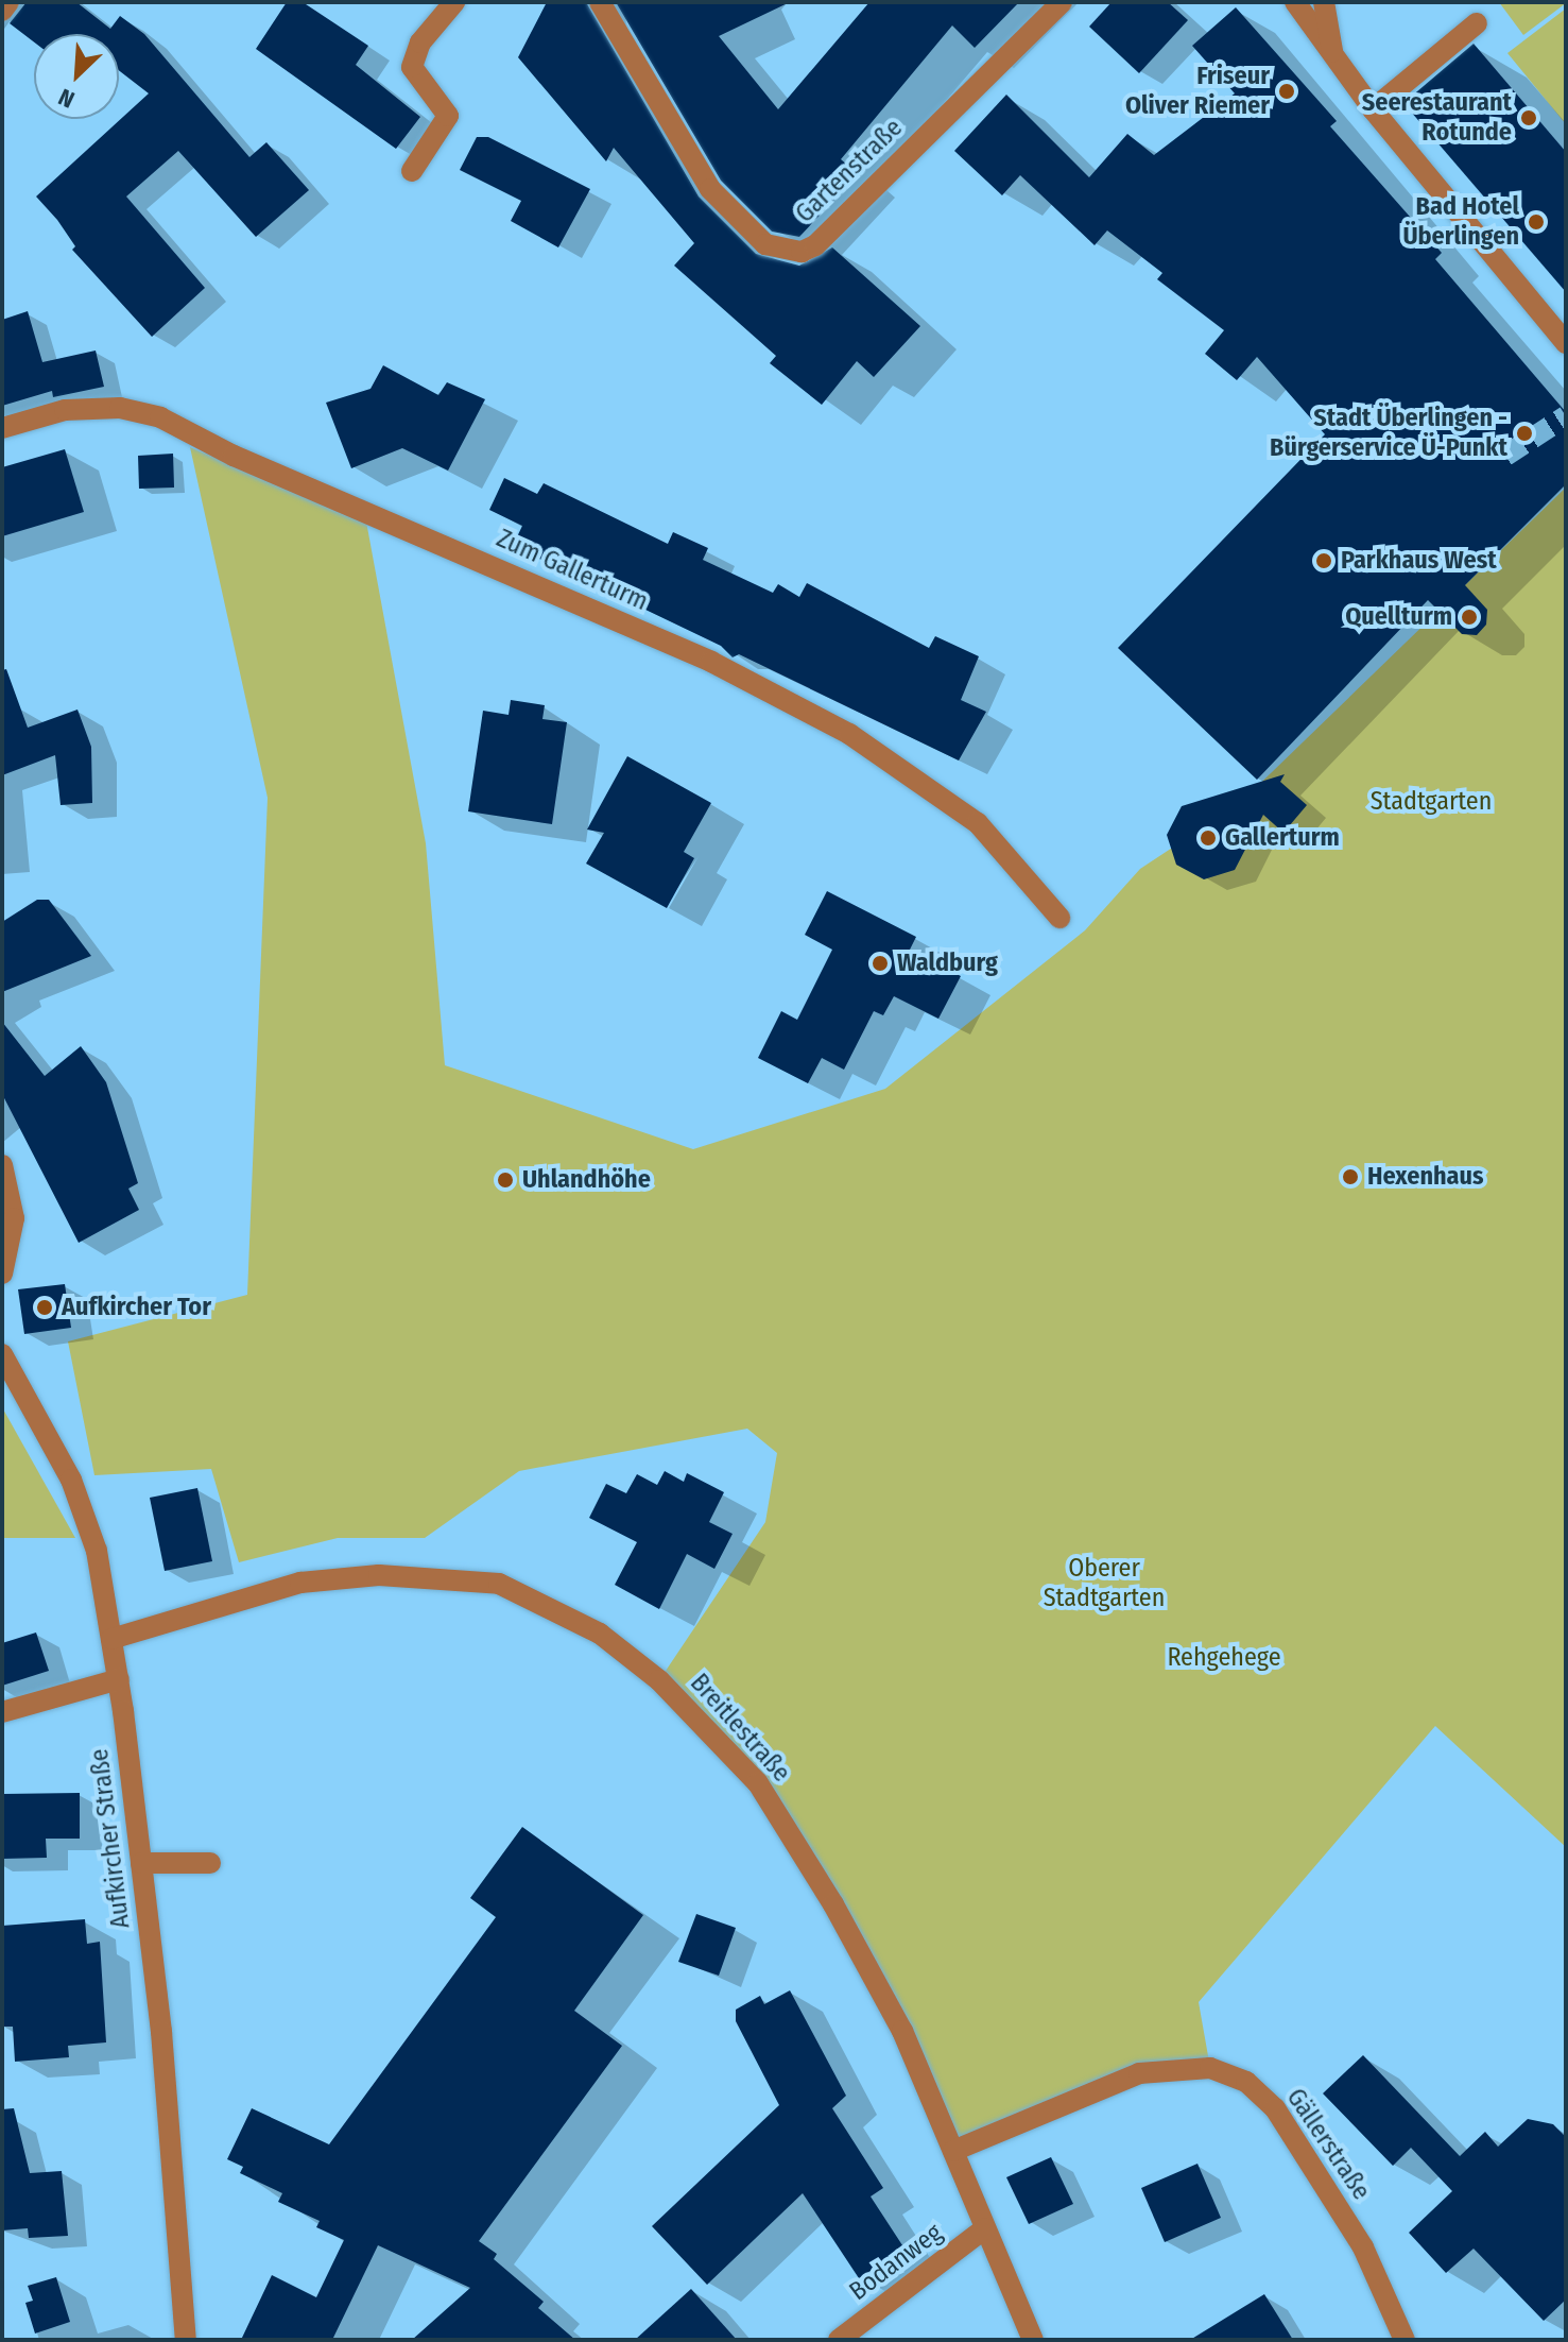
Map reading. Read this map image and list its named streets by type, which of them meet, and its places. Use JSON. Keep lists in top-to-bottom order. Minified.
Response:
{"streets":{"street":["Gartenstraße","Zum Gallerturm","Breitlestraße","Aufkircher Straße","Gällerstraße","Bodanweg"]},"crossings":[["Breitlestraße","Aufkircher Straße"],["Breitlestraße","Gällerstraße"],["Breitlestraße","Bodanweg"]],"parks":["Stadtgarten","Oberer Stadtgarten","Rehgehege"],"places":["Friseur Oliver Riemer","Seerestaurant Rotunde","Bad Hotel Überlingen","Stadt Überlingen - Bürgerservice Ü-Punkt","Parkhaus West","Quellturm","Gallerturm","Waldburg","Hexenhaus","Uhlandhöhe","Aufkircher Tor"],"north":"bottom left"}
